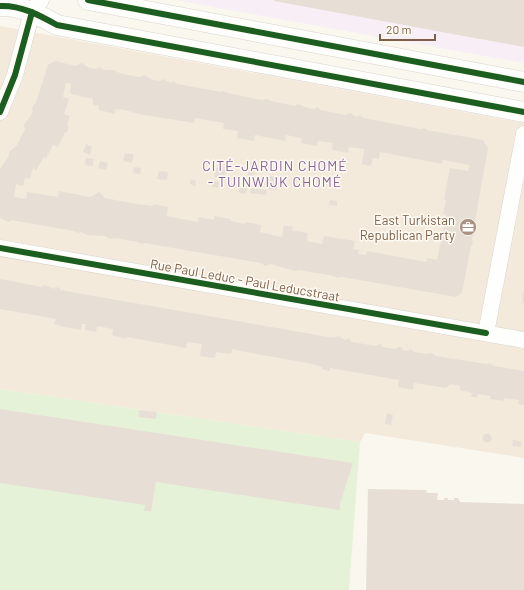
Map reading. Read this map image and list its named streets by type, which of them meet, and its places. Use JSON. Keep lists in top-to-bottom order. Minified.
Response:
{"streets":{"street":["Rue Paul Leduc - Paul Leducstraat"]},"districts":["CITÉ-JARDIN CHOMÉ - TUINWIJK CHOMÉ"],"places":{"office":["East Turkistan Republican Party"]},"scale_bar":"20 m"}
